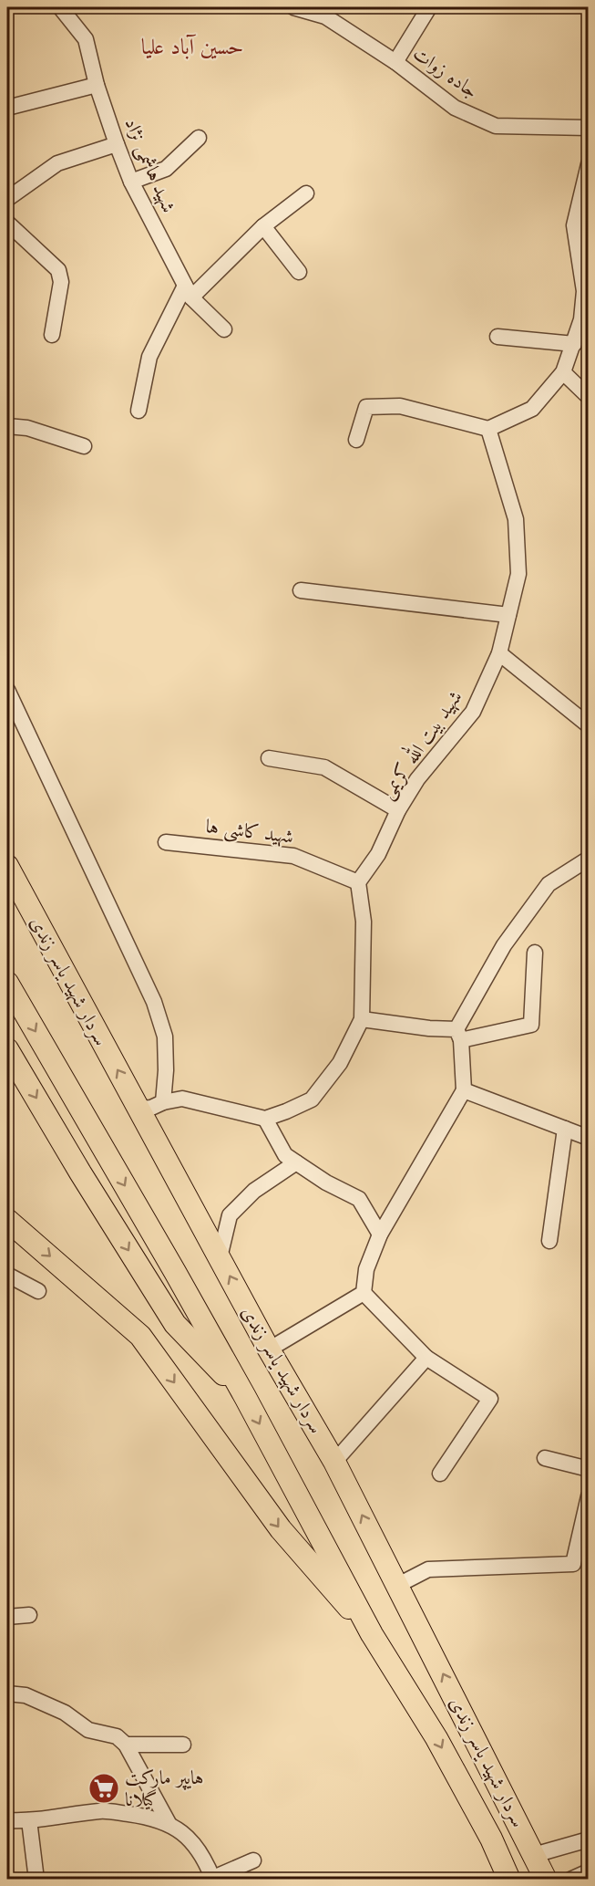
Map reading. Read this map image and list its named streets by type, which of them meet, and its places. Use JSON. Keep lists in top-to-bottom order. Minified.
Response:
{"streets":{"highway":["سردار شهید یاسر زندی"],"street":["جاده زوات","شهید هاشمی نژاد","شهید بیت الله کریمی","شهید کاشی ها"]},"crossings":[["شهید بیت الله کریمی","شهید کاشی ها"]],"districts":["حسین آباد علیا"],"places":{"supermarket":["هایپر مارکت گیلانا"]}}
